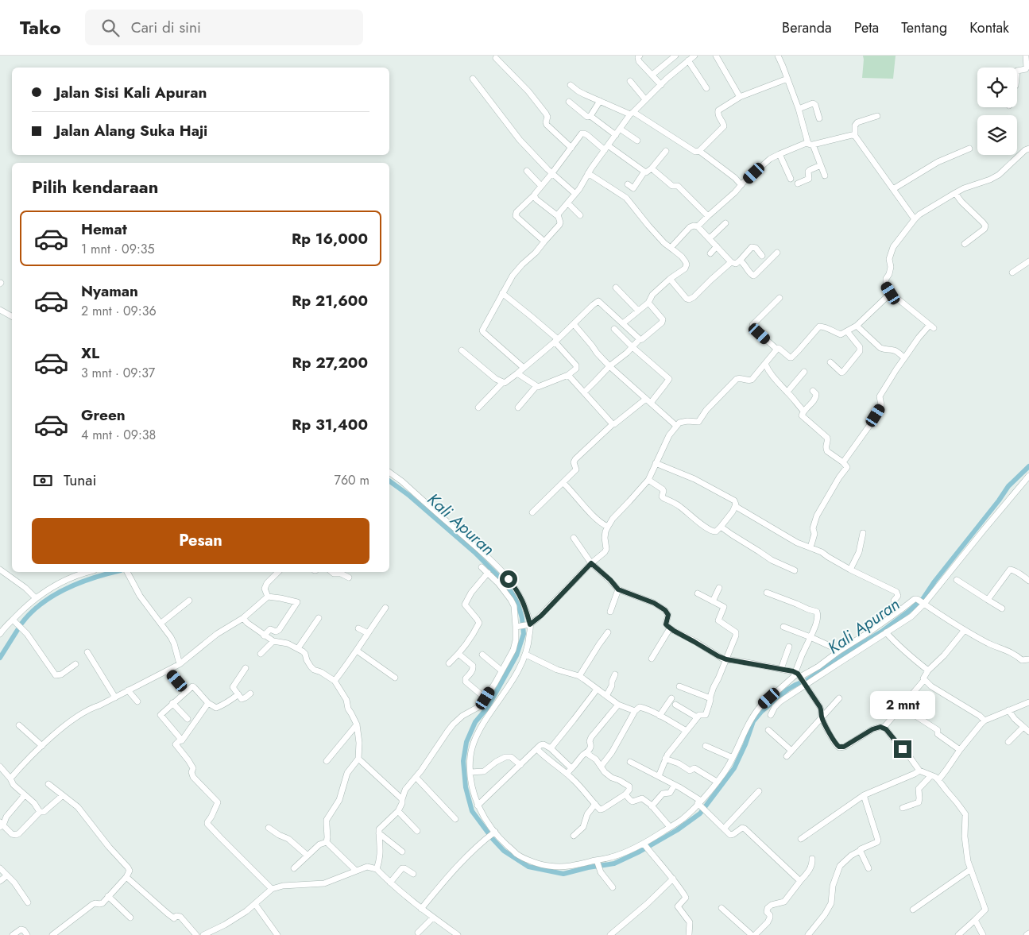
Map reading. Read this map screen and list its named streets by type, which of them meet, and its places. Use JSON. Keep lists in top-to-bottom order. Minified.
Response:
{"water":["Kali Apuran"],"page":{"header":"Tako","search":"Cari di sini","nav":["Beranda","Peta","Tentang","Kontak"],"banner":["Jalan Sisi Kali Apuran","Jalan Alang Suka Haji"],"heading":"Pilih kendaraan","list":[{"name":"Hemat","note":"1 mnt · 09:35","value":"Rp 16,000"},{"name":"Nyaman","note":"2 mnt · 09:36","value":"Rp 21,600"},{"name":"XL","note":"3 mnt · 09:37","value":"Rp 27,200"},{"name":"Green","note":"4 mnt · 09:38","value":"Rp 31,400"}],"pay":["Tunai","760 m"],"buttons":"Pesan","bubble":"2 mnt"}}
